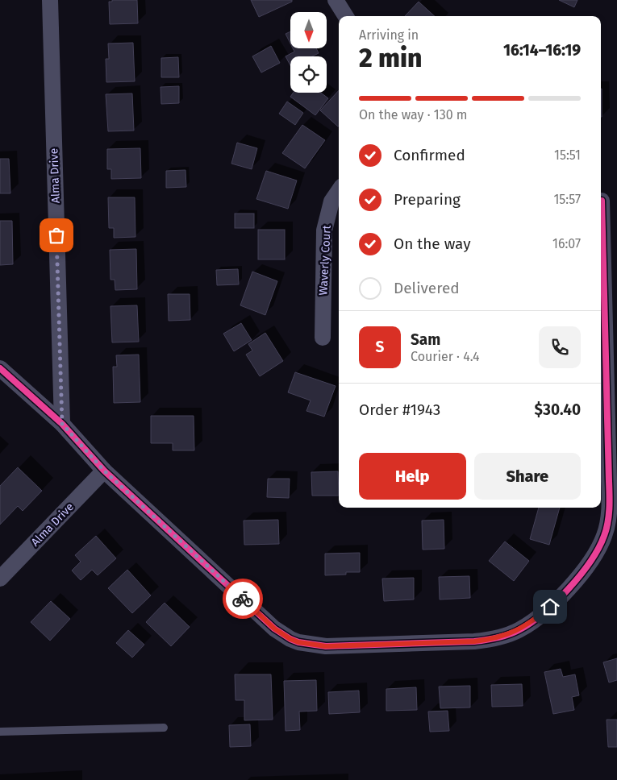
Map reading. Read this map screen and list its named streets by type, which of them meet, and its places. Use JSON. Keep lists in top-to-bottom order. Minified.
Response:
{"streets":{"street":["Alma Drive","Waverly Court"]},"north":"bottom","page":{"heading":["2 min","Arriving in","16:14–16:19"],"panel":["Sam","Courier · 4.4","Order #1943","$30.40"],"bar":"On the way · 130 m","list":[["Confirmed","15:51"],["Preparing","15:57"],["On the way","16:07"],"Delivered"],"round":"S","buttons":["Help","Share"]}}
